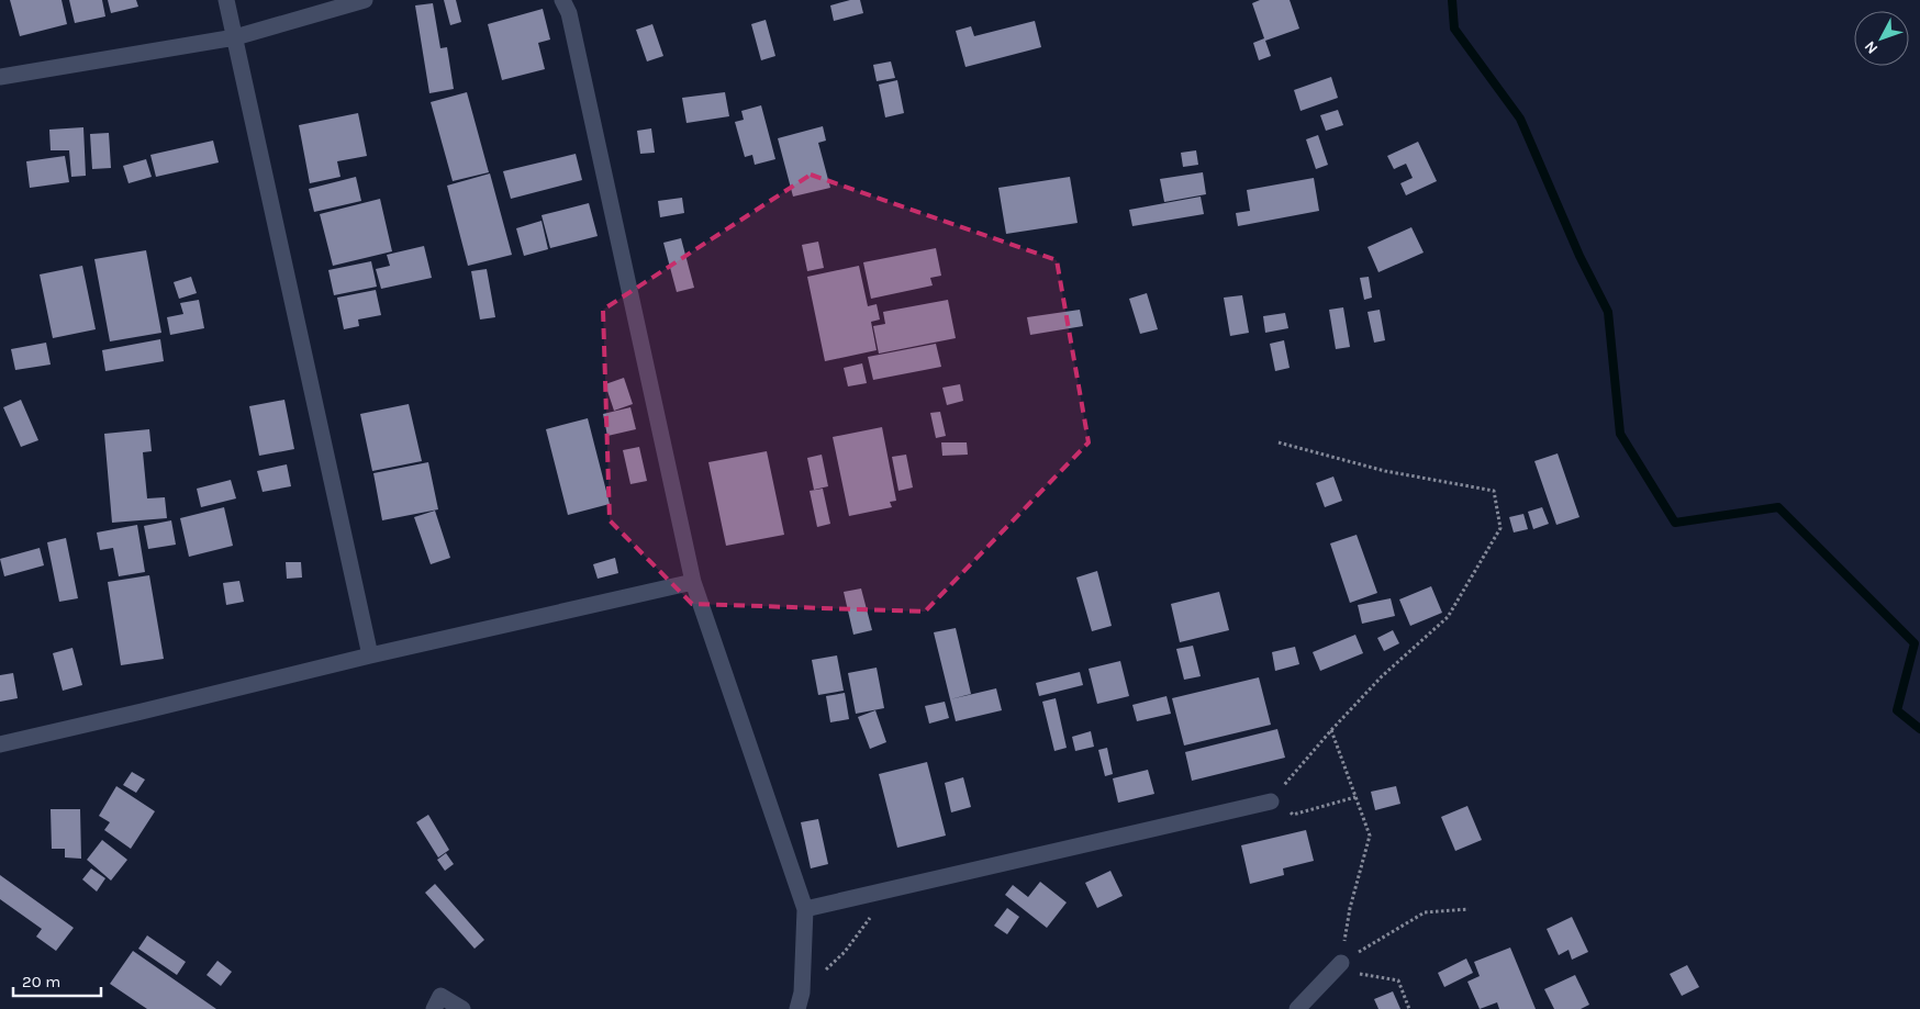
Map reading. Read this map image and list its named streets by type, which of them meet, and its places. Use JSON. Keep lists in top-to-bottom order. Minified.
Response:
{"scale_bar":"20 m","north":"bottom left"}
